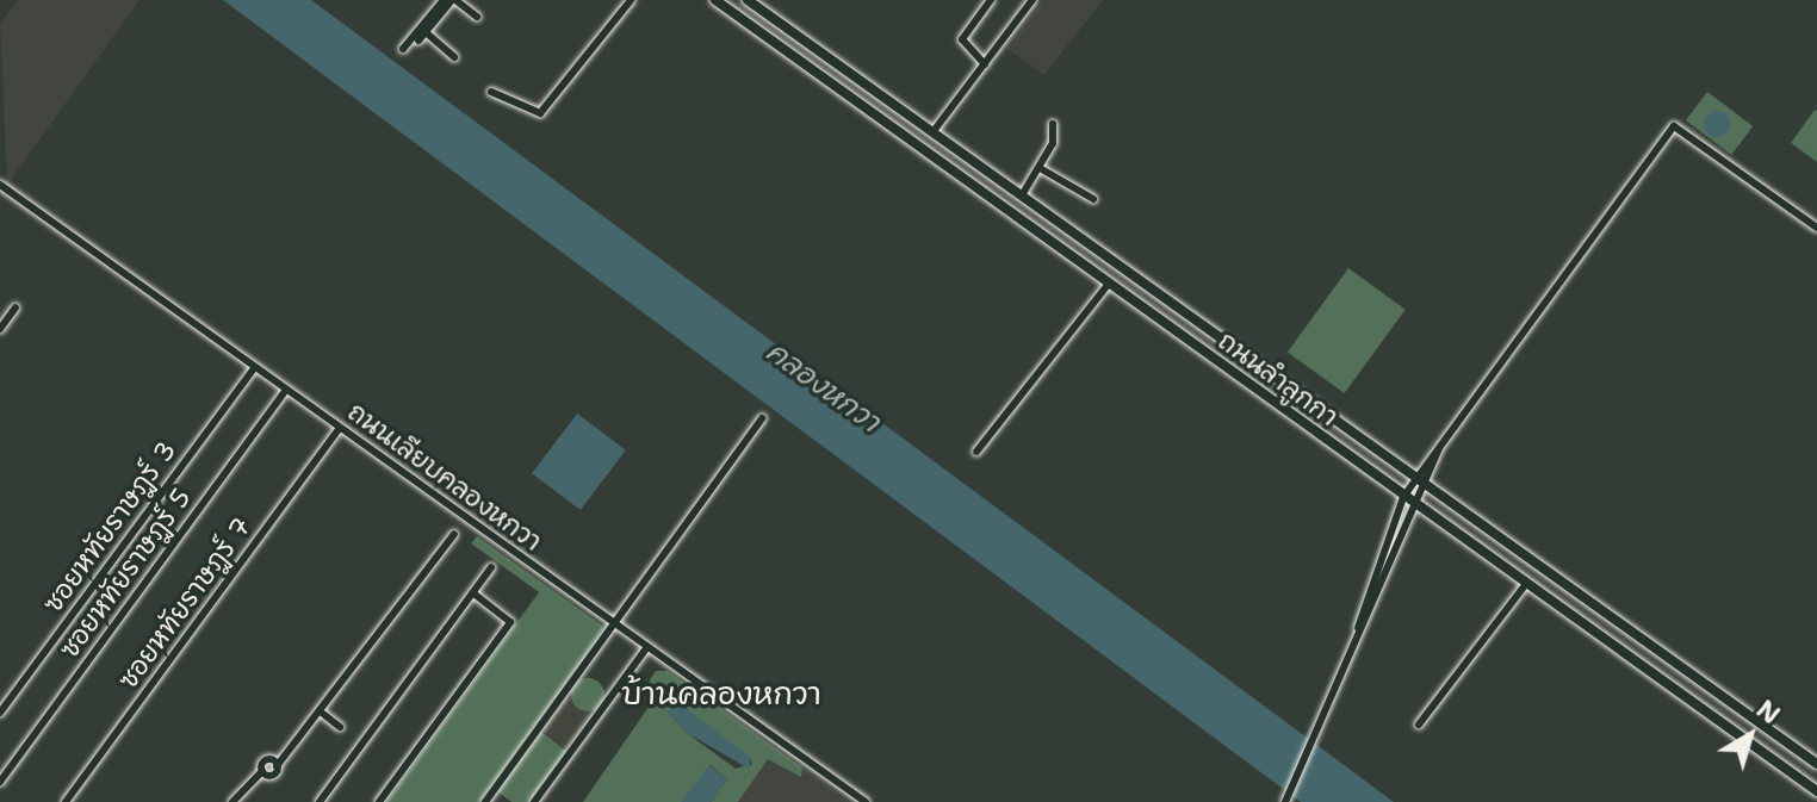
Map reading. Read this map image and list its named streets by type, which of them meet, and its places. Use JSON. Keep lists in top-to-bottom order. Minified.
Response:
{"streets":{"main road":["ถนนลำลูกกา"],"street":["ถนนเลียบคลองหกวา","ซอยหทัยราษฎร์ 3","ซอยหทัยราษฎร์ 5","ซอยหทัยราษฎร์ 7"]},"crossings":[["ถนนเลียบคลองหกวา","ซอยหทัยราษฎร์ 3"],["ถนนเลียบคลองหกวา","ซอยหทัยราษฎร์ 5"],["ถนนเลียบคลองหกวา","ซอยหทัยราษฎร์ 7"]],"districts":["บ้านคลองหกวา"],"water":["คลองหกวา"],"north":"top right"}
